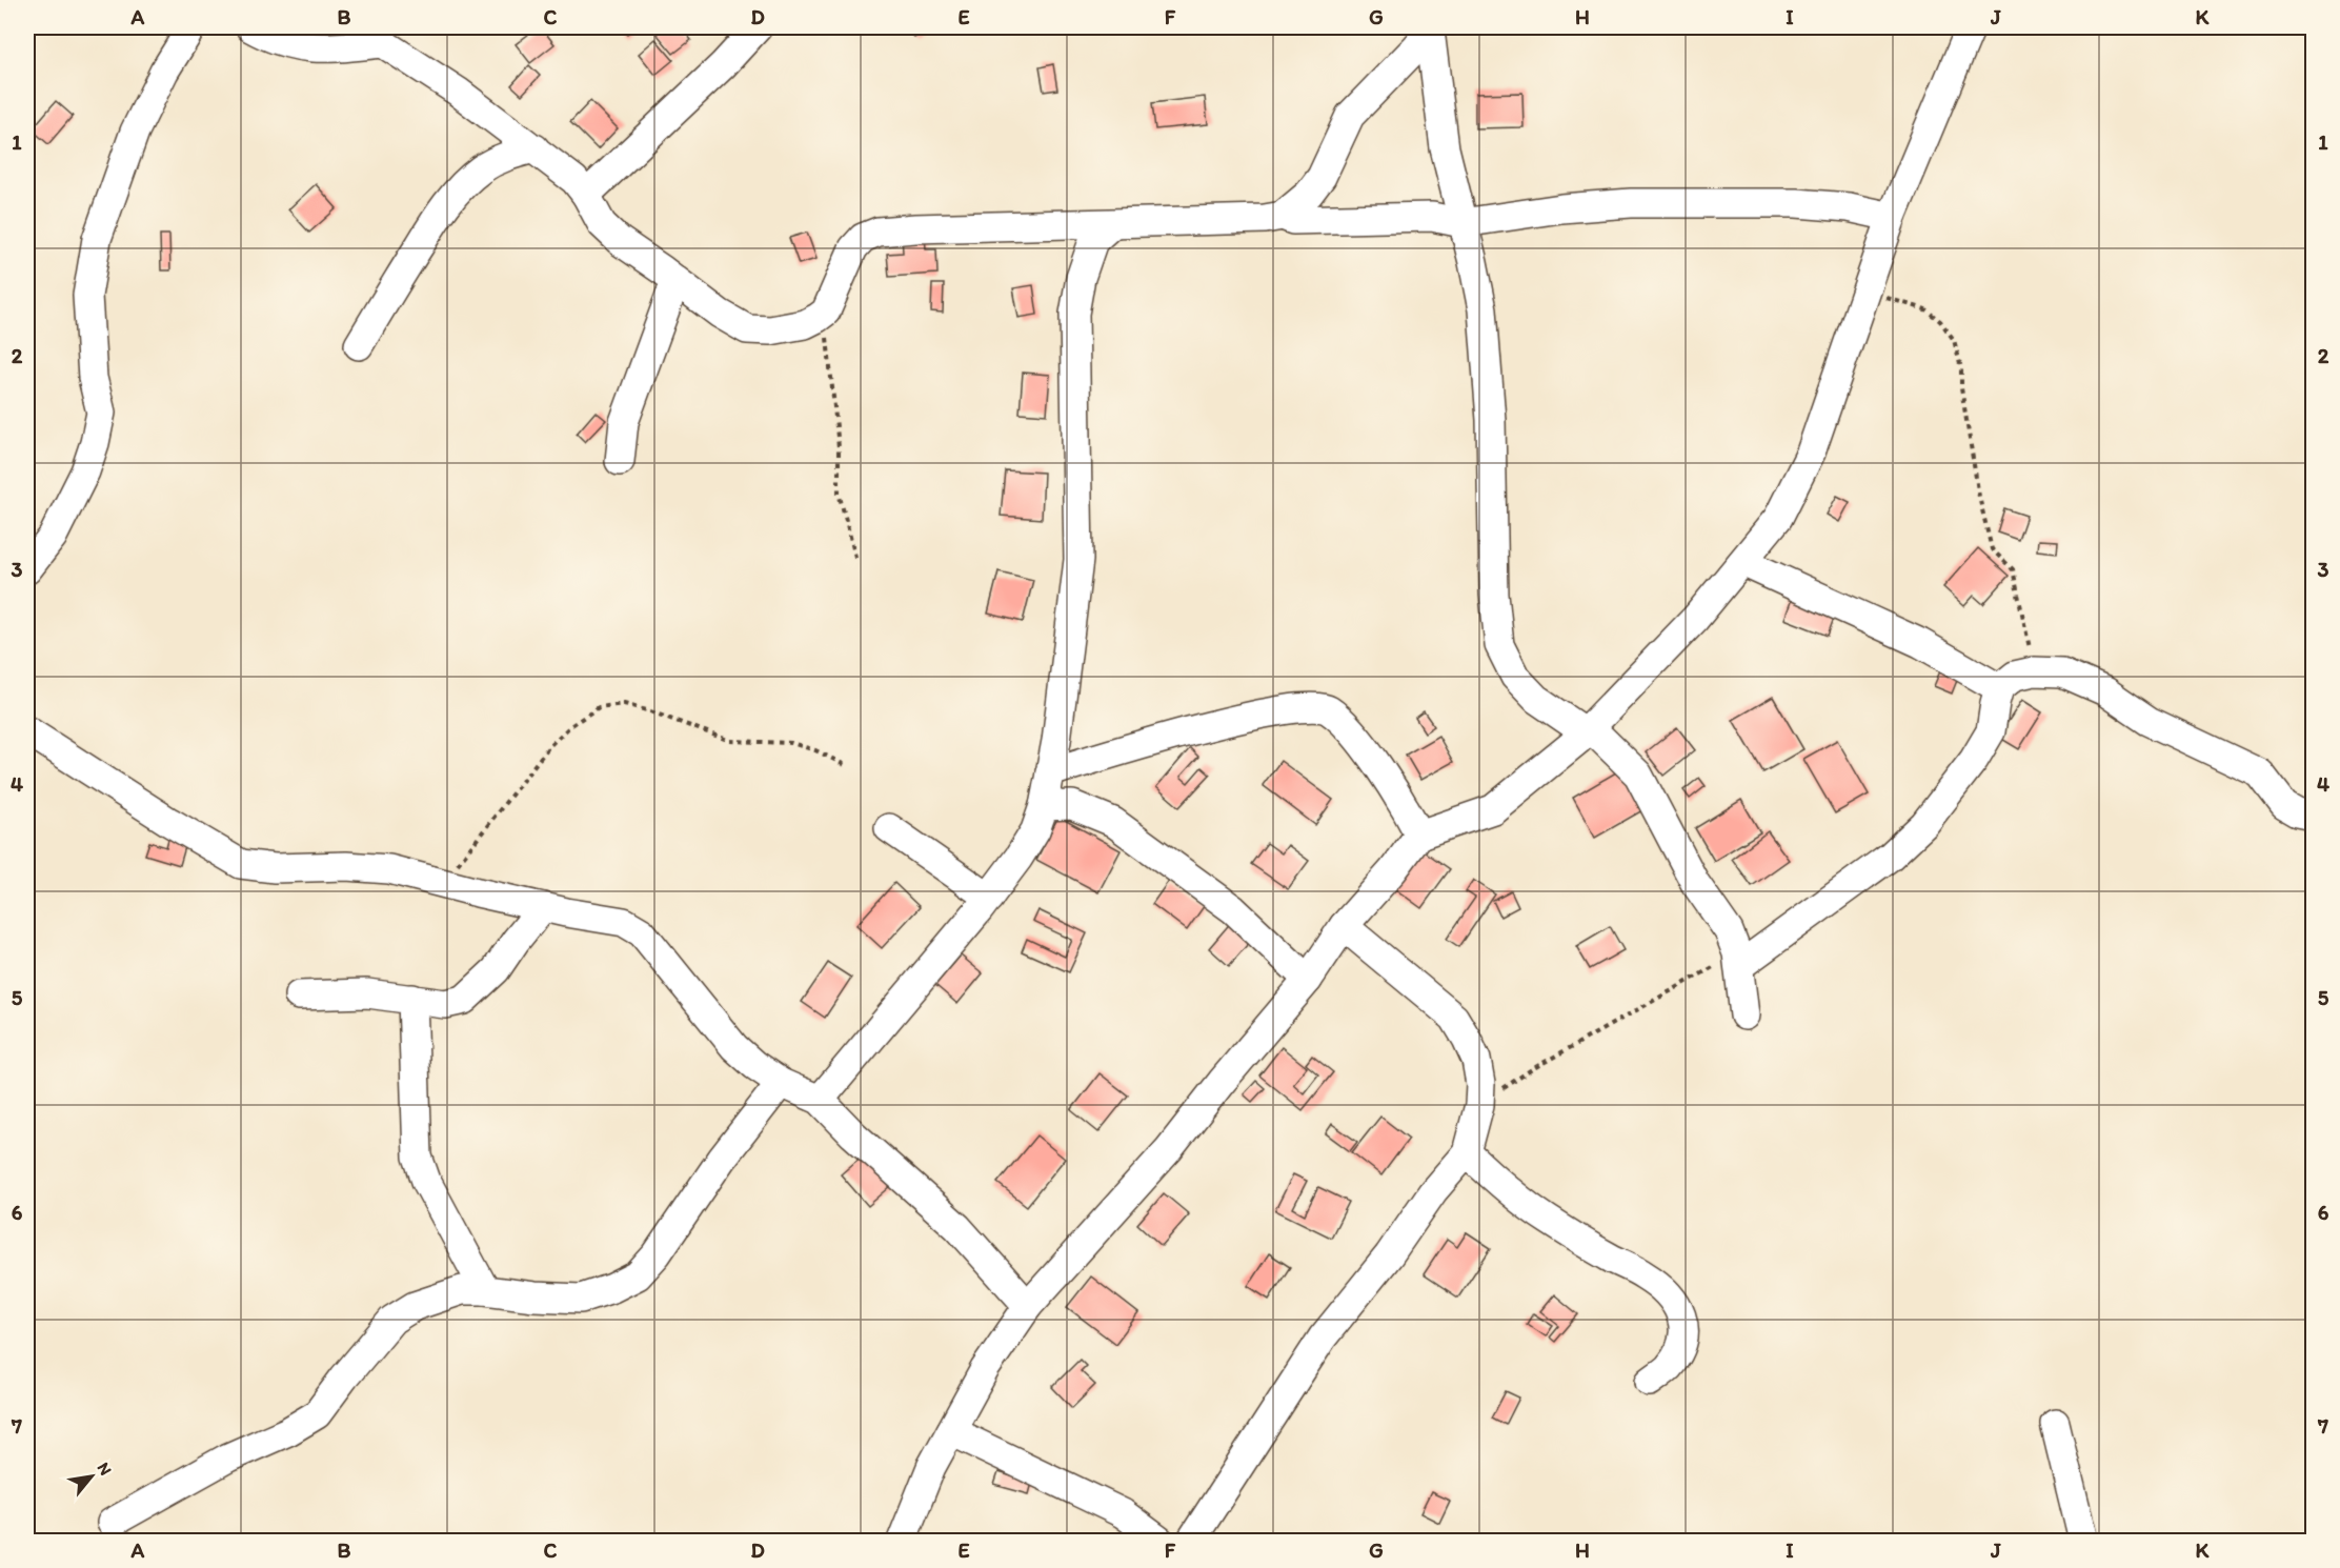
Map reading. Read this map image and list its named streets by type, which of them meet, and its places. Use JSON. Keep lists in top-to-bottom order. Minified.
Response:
{"north":"top right","grid":{"columns":["A","B","C","D","E","F","G","H","I","J","K"],"rows":["1","2","3","4","5","6","7"]}}
